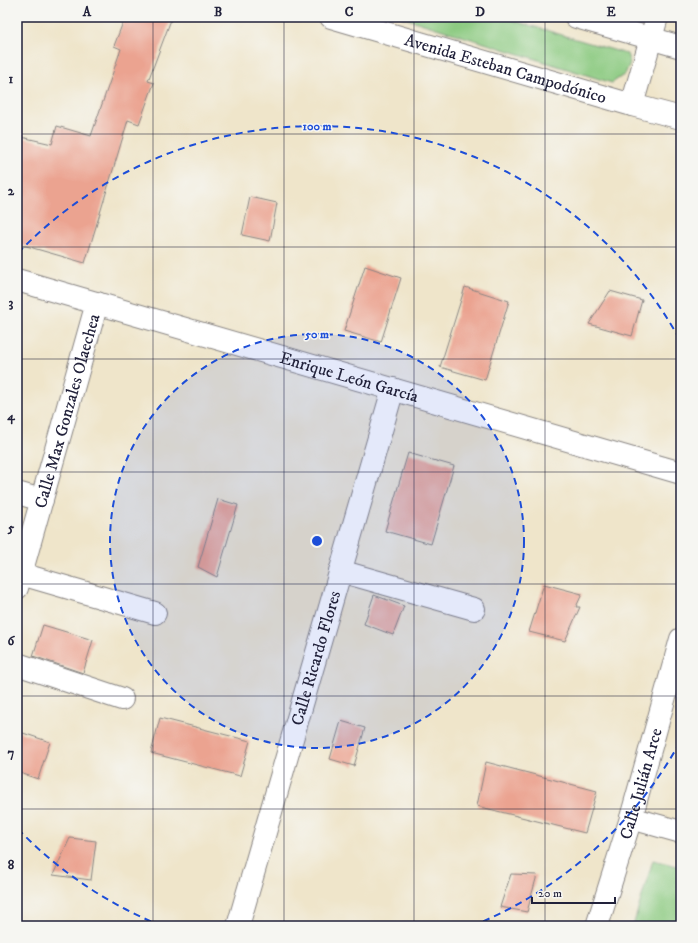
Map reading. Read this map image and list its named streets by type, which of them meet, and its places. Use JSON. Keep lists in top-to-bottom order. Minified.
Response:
{"streets":{"street":["Avenida Esteban Campodónico","Enrique León García","Calle Max Gonzales Olaechea","Calle Ricardo Flores","Calle Julián Arce"]},"crossings":[["Enrique León García","Calle Max Gonzales Olaechea"],["Enrique León García","Calle Ricardo Flores"]],"scale_bar":"20 m","grid":{"columns":["A","B","C","D","E"],"rows":["1","2","3","4","5","6","7","8"]},"rings":["100 m","50 m"]}
